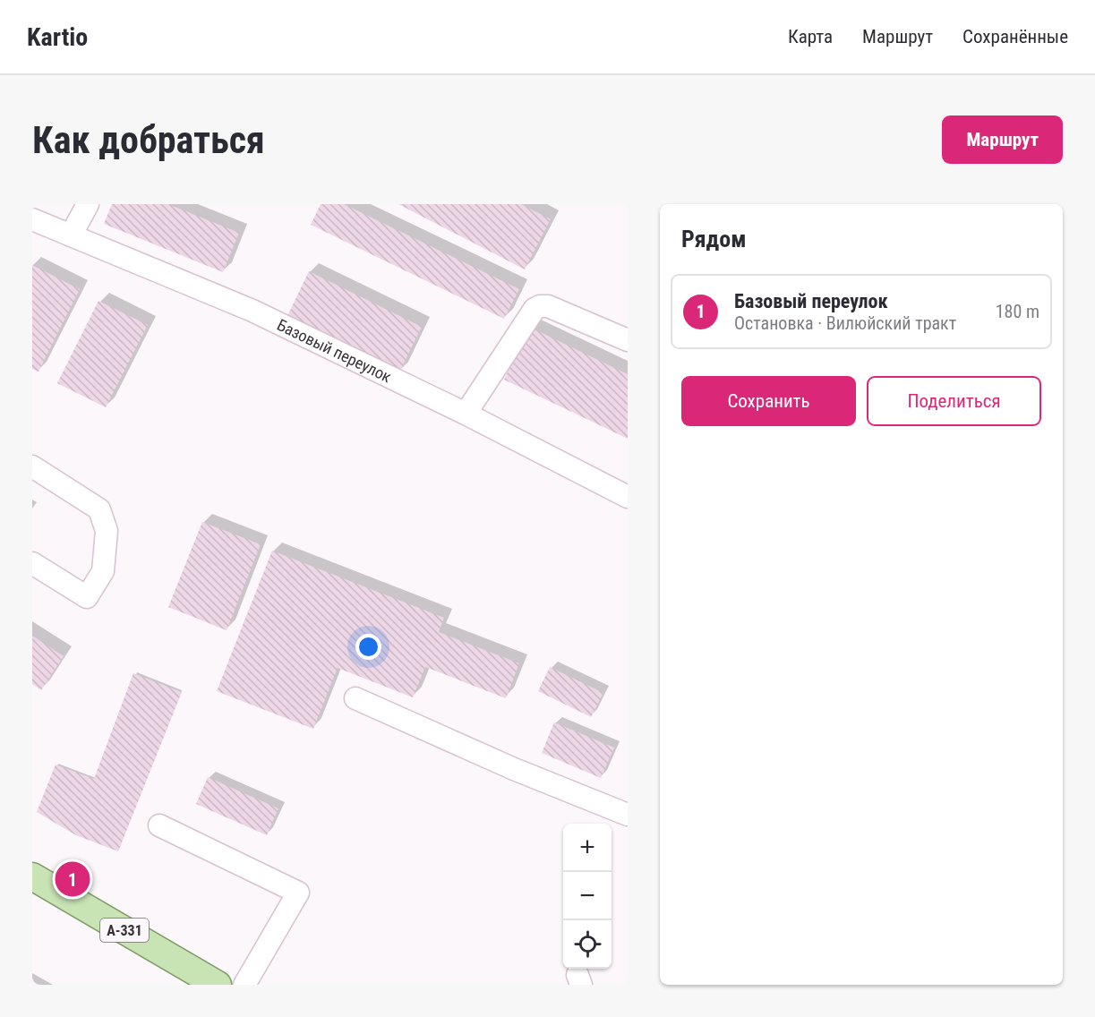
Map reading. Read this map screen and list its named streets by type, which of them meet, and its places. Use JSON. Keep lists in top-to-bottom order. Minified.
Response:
{"streets":{"main road":["А-331"],"street":["Базовый переулок"]},"page":{"header":"Kartio","nav":["Карта","Маршрут","Сохранённые"],"buttons":["Маршрут",["Сохранить","Поделиться"]],"title":"Как добраться","heading":"Рядом","list":[{"mark":"1","name":"Базовый переулок","note":"Остановка · Вилюйский тракт","value":"180 m"}],"map_buttons":["+","−"],"pins":"1"}}
